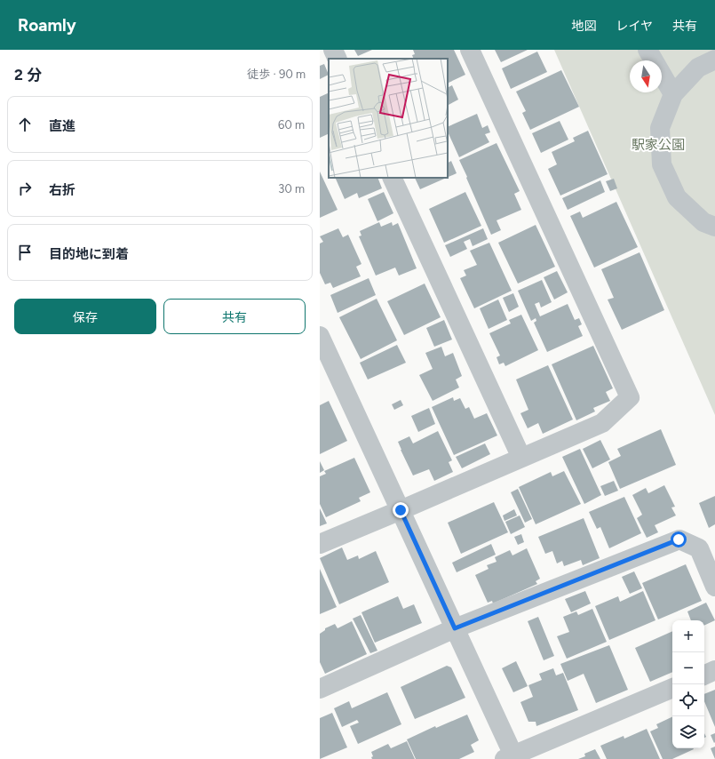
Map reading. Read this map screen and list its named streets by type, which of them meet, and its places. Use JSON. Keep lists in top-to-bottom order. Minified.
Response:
{"parks":["駅家公園"],"north":"bottom","page":{"header":"Roamly","nav":["地図","レイヤ","共有"],"heading":["2 分","徒歩 · 90 m"],"list":[["直進","60 m"],["右折","30 m"],"目的地に到着"],"buttons":["保存","共有"],"map_buttons":["+","−"]}}
